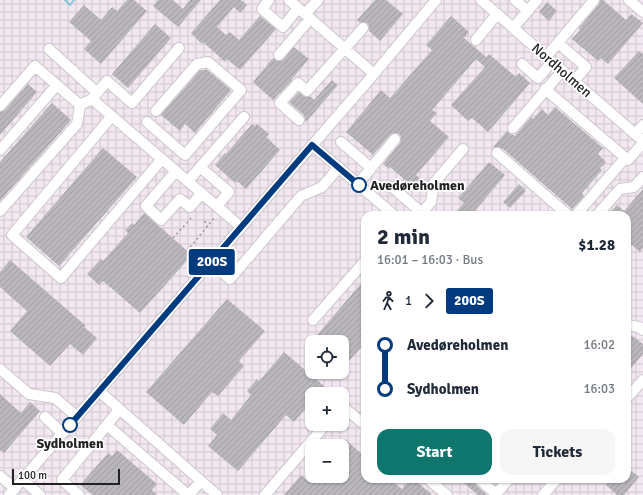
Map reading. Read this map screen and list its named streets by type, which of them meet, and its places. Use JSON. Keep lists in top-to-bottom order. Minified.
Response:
{"streets":{"street":["Nordholmen"]},"places":["Avedøreholmen","Sydholmen"],"lines":["bus line 200S"],"scale_bar":"100 m","page":{"on_map":"200S","heading":["2 min","16:01 – 16:03 · Bus","$1.28"],"legs":["1","200S"],"list":[{"name":"Avedøreholmen","value":"16:02"},{"name":"Sydholmen","value":"16:03"}],"map_buttons":["+","−"],"buttons":["Start","Tickets"],"scale":"100 m"}}
